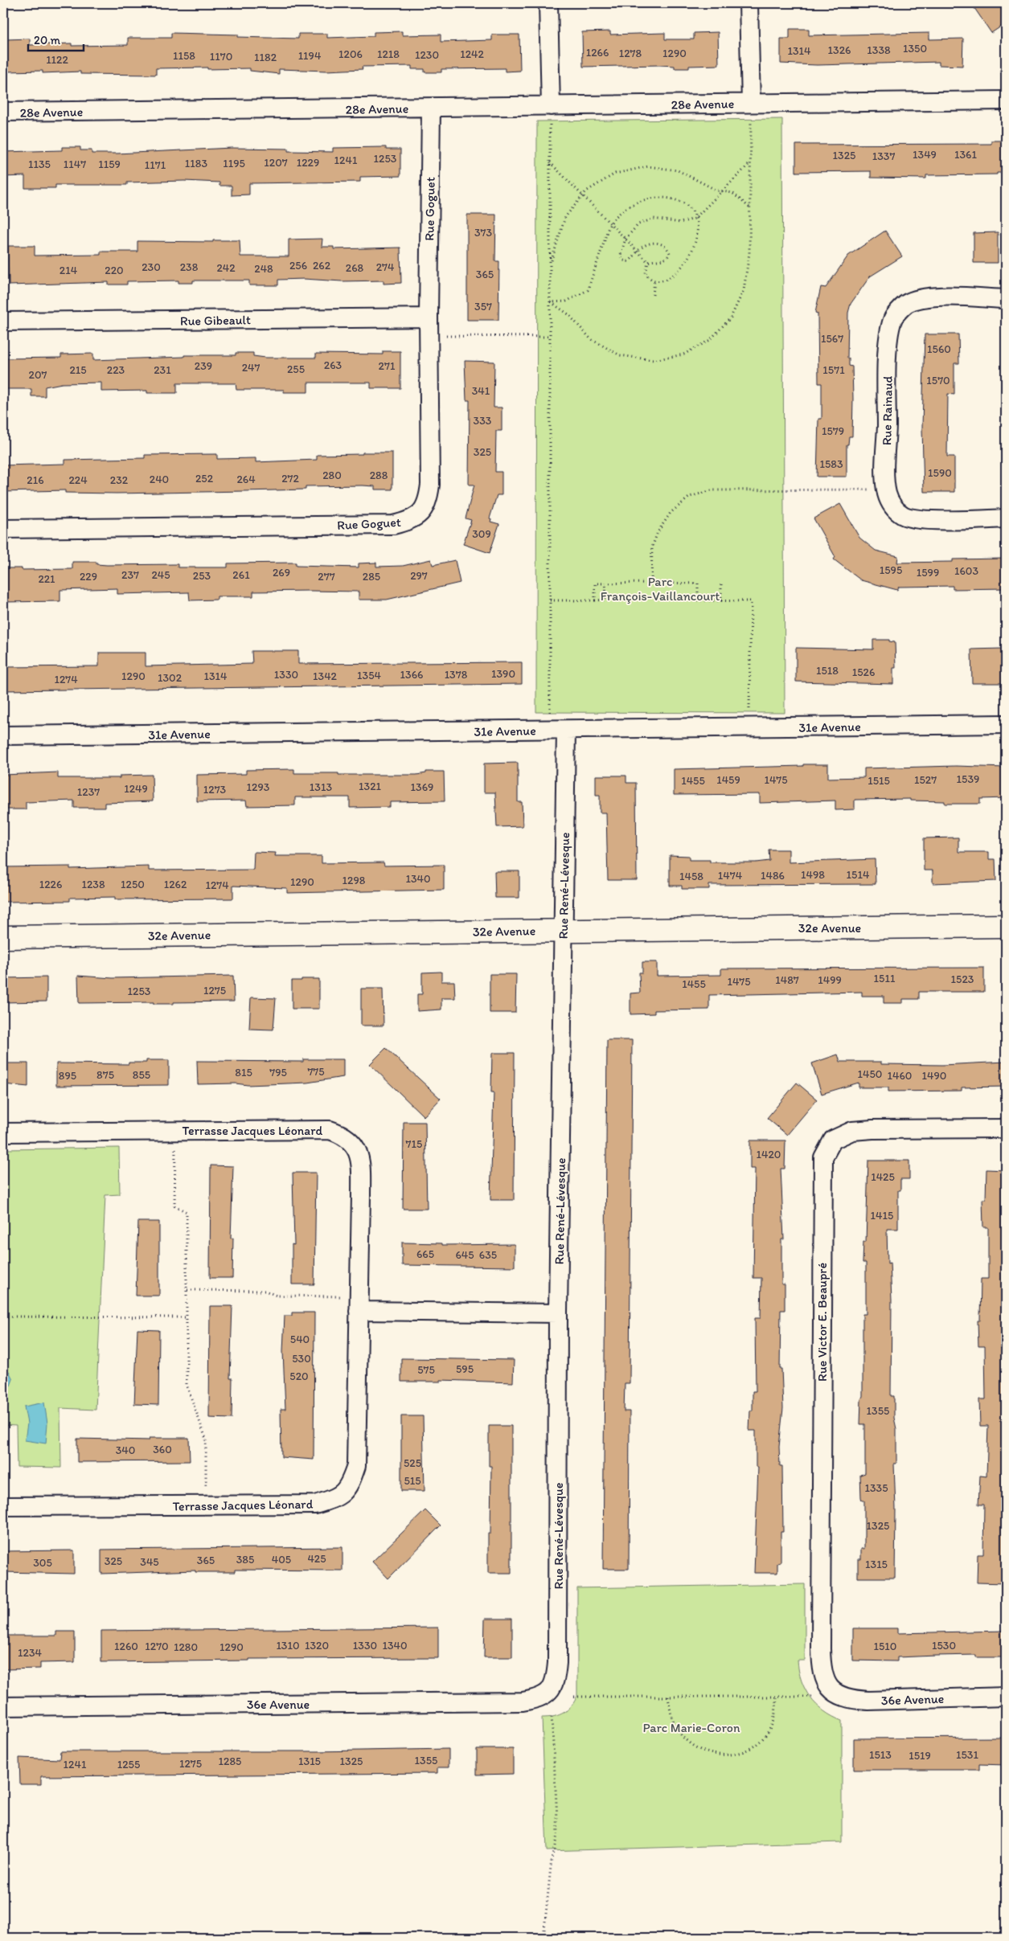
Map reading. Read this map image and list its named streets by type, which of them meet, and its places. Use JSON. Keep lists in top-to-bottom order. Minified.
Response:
{"streets":{"street":["28e Avenue","Rue Goguet","Rue Gibeault","Rue Rainaud","31e Avenue","Rue René-Lévesque","32e Avenue","Terrasse Jacques Léonard","Rue Victor E. Beaupré","36e Avenue"]},"crossings":[["28e Avenue","Rue Goguet"],["Rue Goguet","Rue Gibeault"],["31e Avenue","Rue René-Lévesque"],["Rue René-Lévesque","32e Avenue"],["Rue René-Lévesque","36e Avenue"],["Rue Victor E. Beaupré","36e Avenue"]],"parks":["Parc François-Vaillancourt","Parc Marie-Coron"],"house_numbers":["1350","1326","1338","1314","1266","1278","1290","1206","1218","1242","1230","1158","1194","1170","1182","1122","1349","1361","1325","1337","1253","1241","1207","1229","1183","1195","1135","1147","1159","1171","373","256","262","230","238","274","242","268","248","214","220","365","357","1567","1560","263","239","271","247","255","215","223","231","1571","207","1570","341","333","1579","325","1583","1590","280","288","252","272","240","264","216","224","232","309","1595","1603","269","1599","237","245","261","253","297","229","277","285","221","1518","1526","1390","1330","1366","1378","1354","1290","1314","1342","1302","1274","1539","1459","1475","1527","1455","1515","1321","1293","1313","1369","1249","1273","1237","1498","1514","1474","1486","1458","1340","1298","1290","1226","1238","1250","1262","1274","1511","1523","1487","1499","1475","1455","1275","1253","775","815","795","1450","875","855","895","1460","1490","715","1420","1425","1415","665","645","635","540","530","595","575","520","1355","360","340","525","515","1335","1325","425","385","405","365","325","345","305","1315","1310","1320","1330","1340","1530","1260","1270","1510","1280","1290","1234","1513","1531","1519","1355","1285","1315","1325","1275","1241","1255"],"scale_bar":"20 m"}
